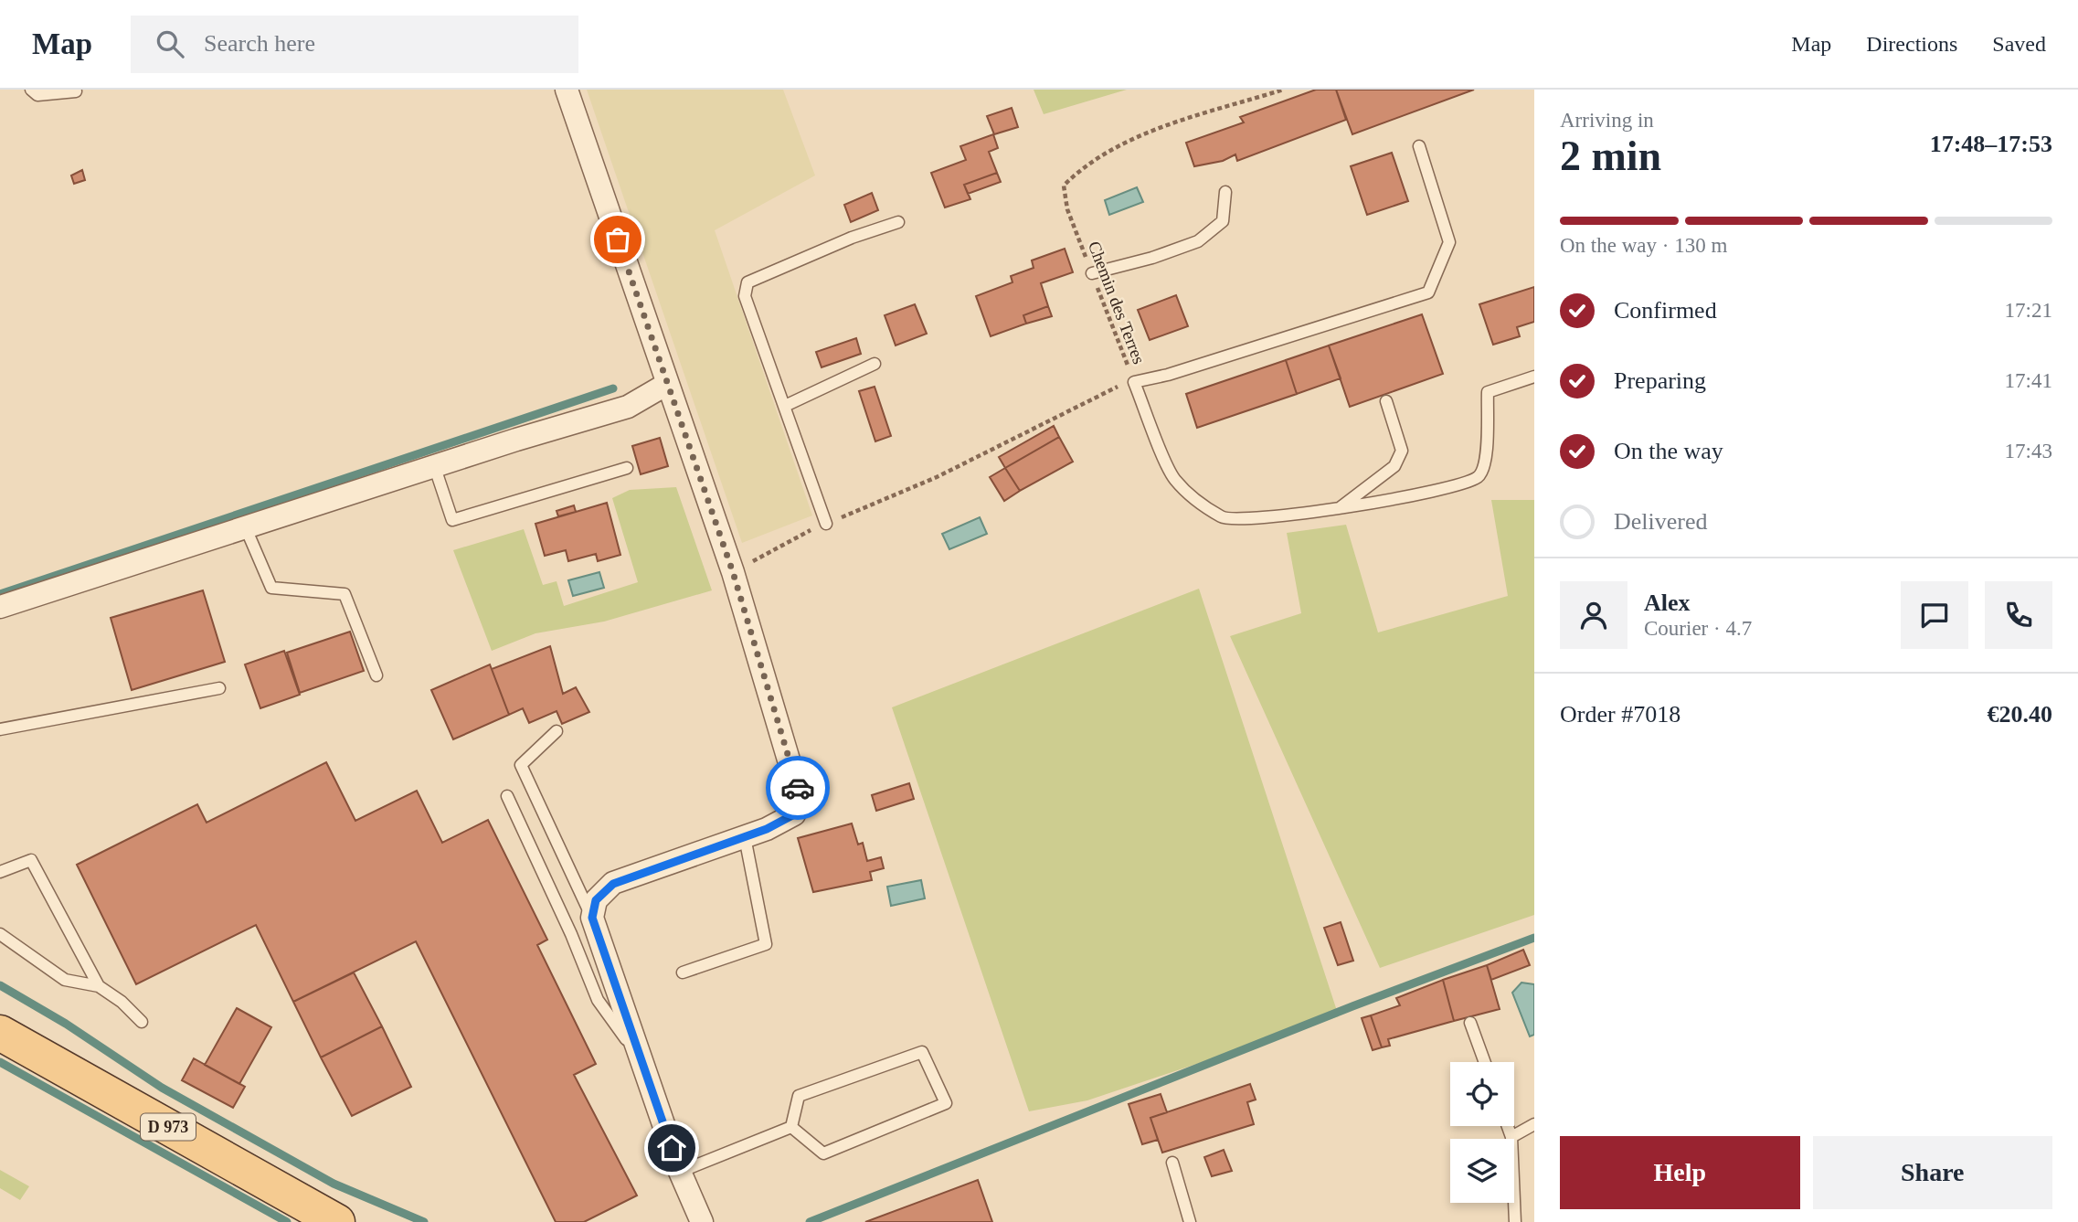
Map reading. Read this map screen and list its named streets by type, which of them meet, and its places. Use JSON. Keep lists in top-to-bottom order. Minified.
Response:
{"streets":{"main road":["D 973"],"path":["Chemin des Terres"]},"page":{"header":"Map","search":"Search here","nav":["Map","Directions","Saved"],"heading":["2 min","Arriving in","17:48–17:53"],"panel":["Alex","Courier · 4.7","Order #7018","€20.40"],"bar":"On the way · 130 m","list":[["Confirmed","17:21"],["Preparing","17:41"],["On the way","17:43"],"Delivered"],"buttons":["Help","Share"]}}
